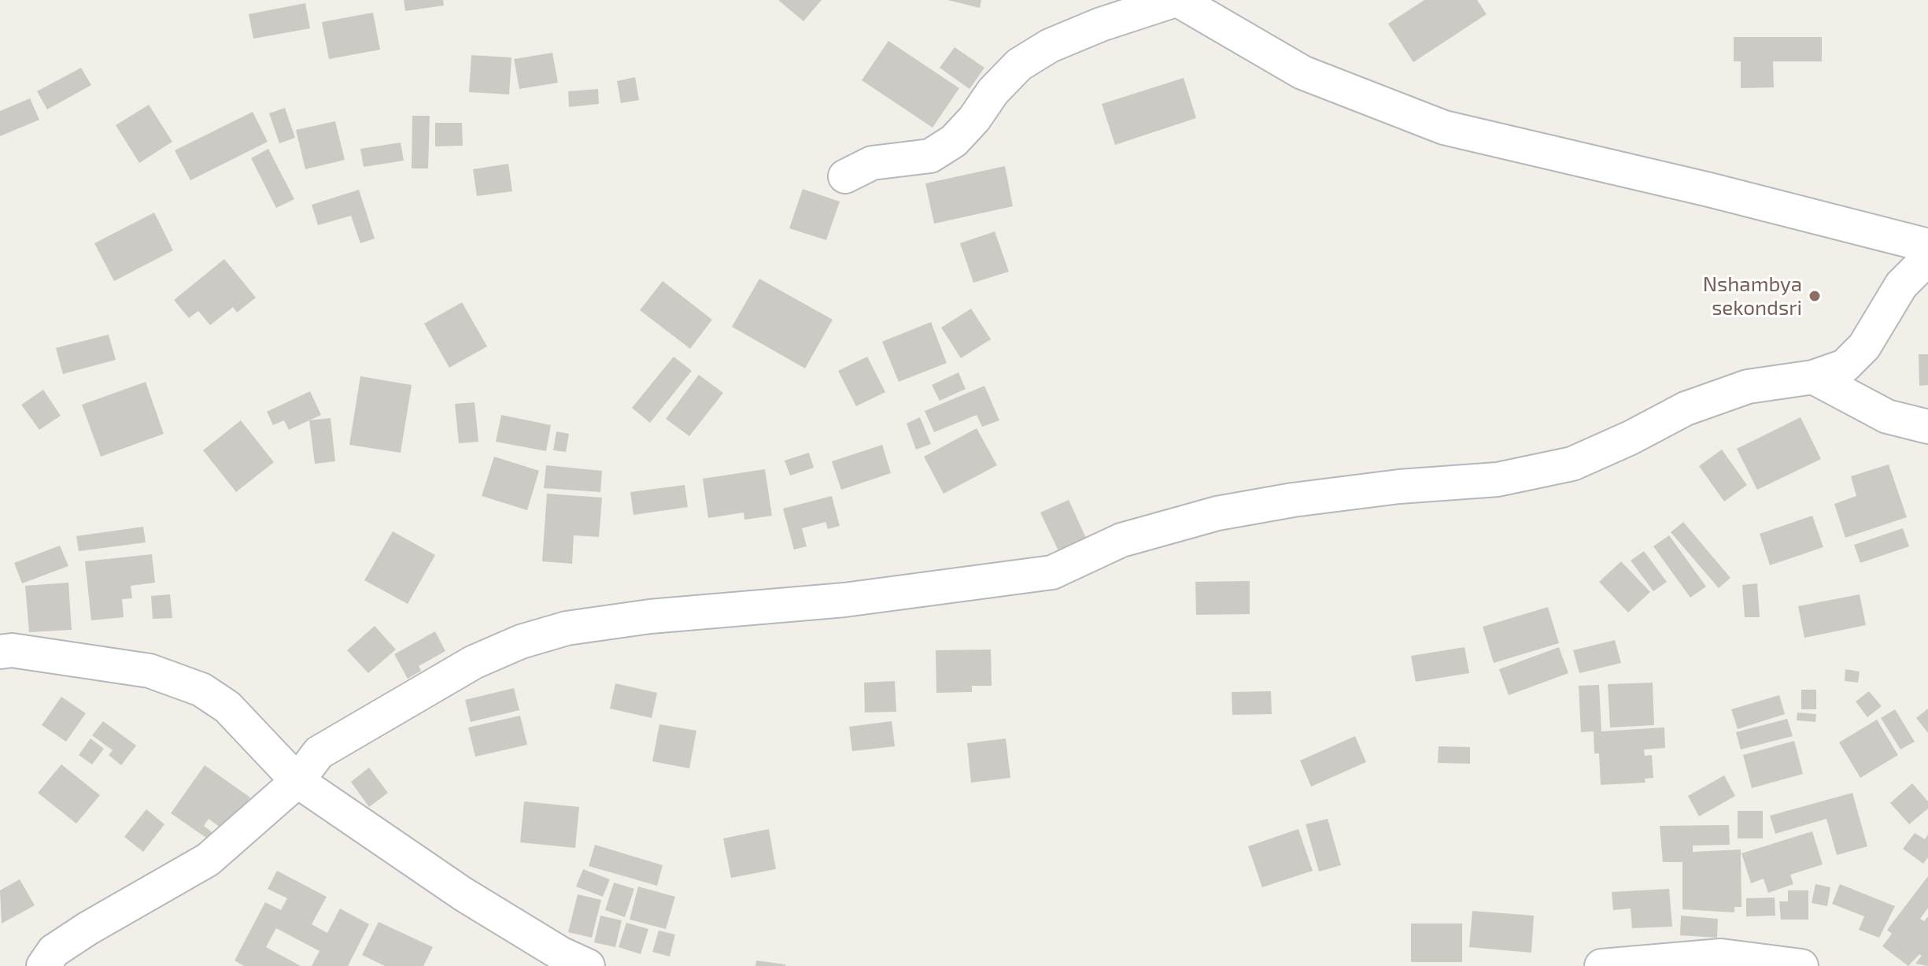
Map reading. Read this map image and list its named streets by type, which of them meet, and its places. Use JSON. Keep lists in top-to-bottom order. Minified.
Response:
{"places":["Nshambya sekondsri"]}
